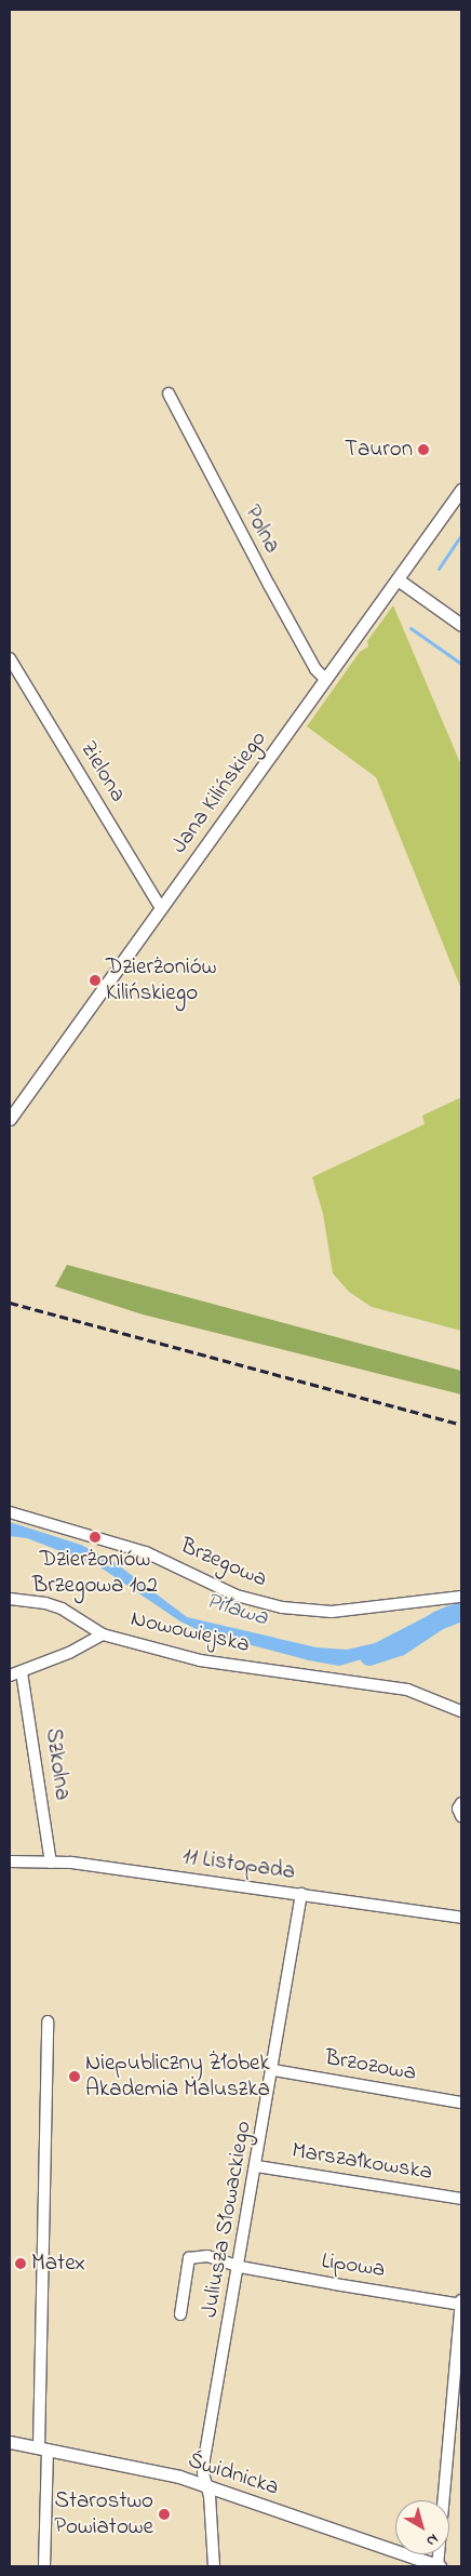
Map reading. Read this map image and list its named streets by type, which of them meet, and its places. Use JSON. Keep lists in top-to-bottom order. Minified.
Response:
{"streets":{"street":["Polna","Zielona","Jana Kilińskiego","Brzegowa","Nowowiejska","Szkolna","11 Listopada","Brzozowa","Marszałkowska","Juliusza Słowackiego","Lipowa","Świdnicka"]},"crossings":[["Polna","Jana Kilińskiego"],["Zielona","Jana Kilińskiego"],["Nowowiejska","Szkolna"],["Szkolna","11 Listopada"],["11 Listopada","Juliusza Słowackiego"],["Brzozowa","Juliusza Słowackiego"],["Marszałkowska","Juliusza Słowackiego"],["Juliusza Słowackiego","Lipowa"],["Juliusza Słowackiego","Świdnicka"]],"water":["Piława"],"places":["Tauron","Dzierżoniów Kilińskiego","Dzierżoniów Brzegowa 102","Niepubliczny Żłobek Akademia Maluszka","Matex","Starostwo Powiatowe"],"north":"bottom right"}
